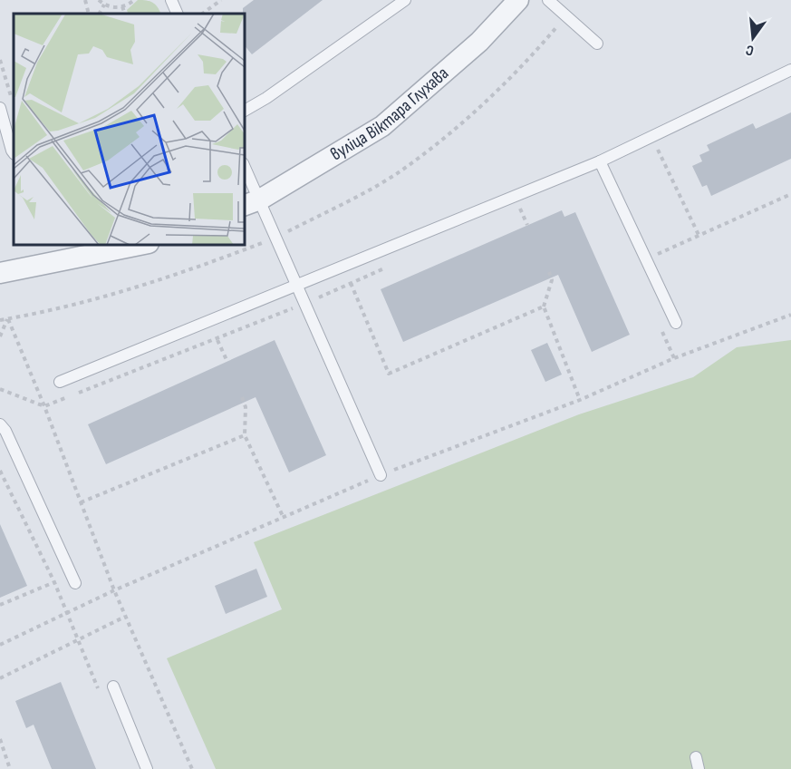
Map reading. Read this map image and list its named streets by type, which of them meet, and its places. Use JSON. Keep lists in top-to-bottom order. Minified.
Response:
{"streets":{"street":["вуліца Віктара Глухава"]},"north":"bottom"}
